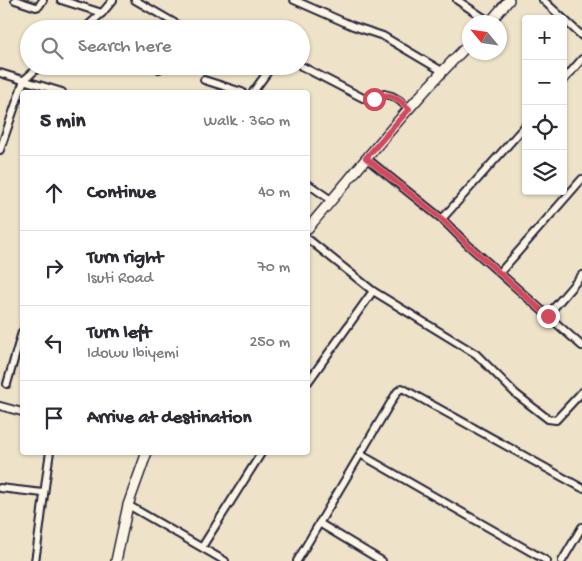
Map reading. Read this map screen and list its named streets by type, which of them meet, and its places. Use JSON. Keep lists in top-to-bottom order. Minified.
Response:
{"north":"top left","page":{"map_buttons":["+","−"],"search":"Search here","heading":["5 min","Walk · 360 m"],"list":[["Continue","40 m"],["Turn right","Isuti Road","70 m"],["Turn left","Idowu Ibiyemi","250 m"],"Arrive at destination"]}}
